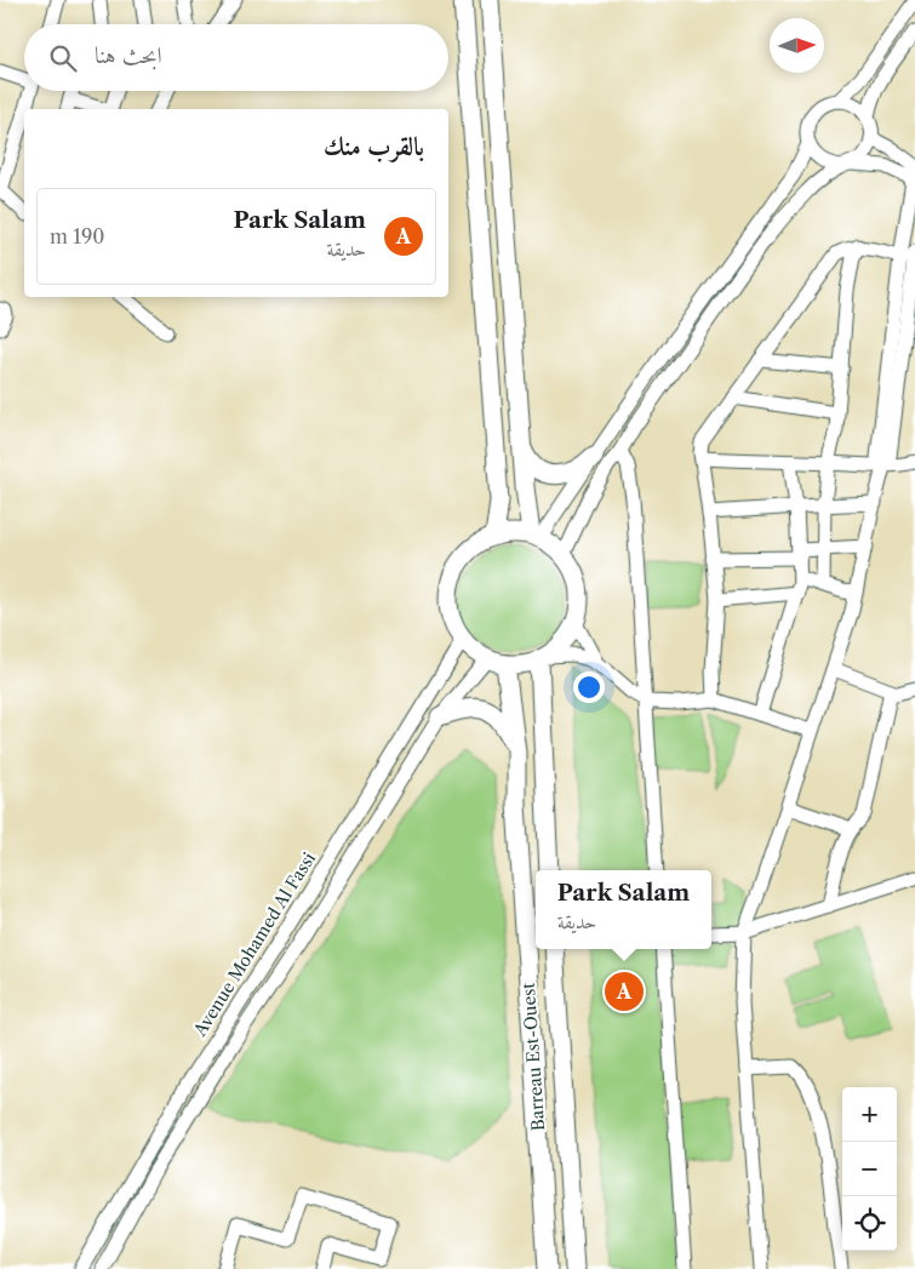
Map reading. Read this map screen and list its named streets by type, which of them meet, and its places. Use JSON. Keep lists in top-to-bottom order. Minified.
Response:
{"streets":{"main road":["Barreau Est-Ouest"],"street":["Avenue Mohamed Al Fassi"]},"crossings":[["Avenue Mohamed Al Fassi","Barreau Est-Ouest"]],"north":"right","page":{"search":"ابحث هنا","heading":"بالقرب منك","list":[{"mark":"A","name":"Park Salam","note":"حديقة","value":"190 m"}],"popup":["Park Salam","حديقة"],"pins":"A","map_buttons":["+","−"]}}
